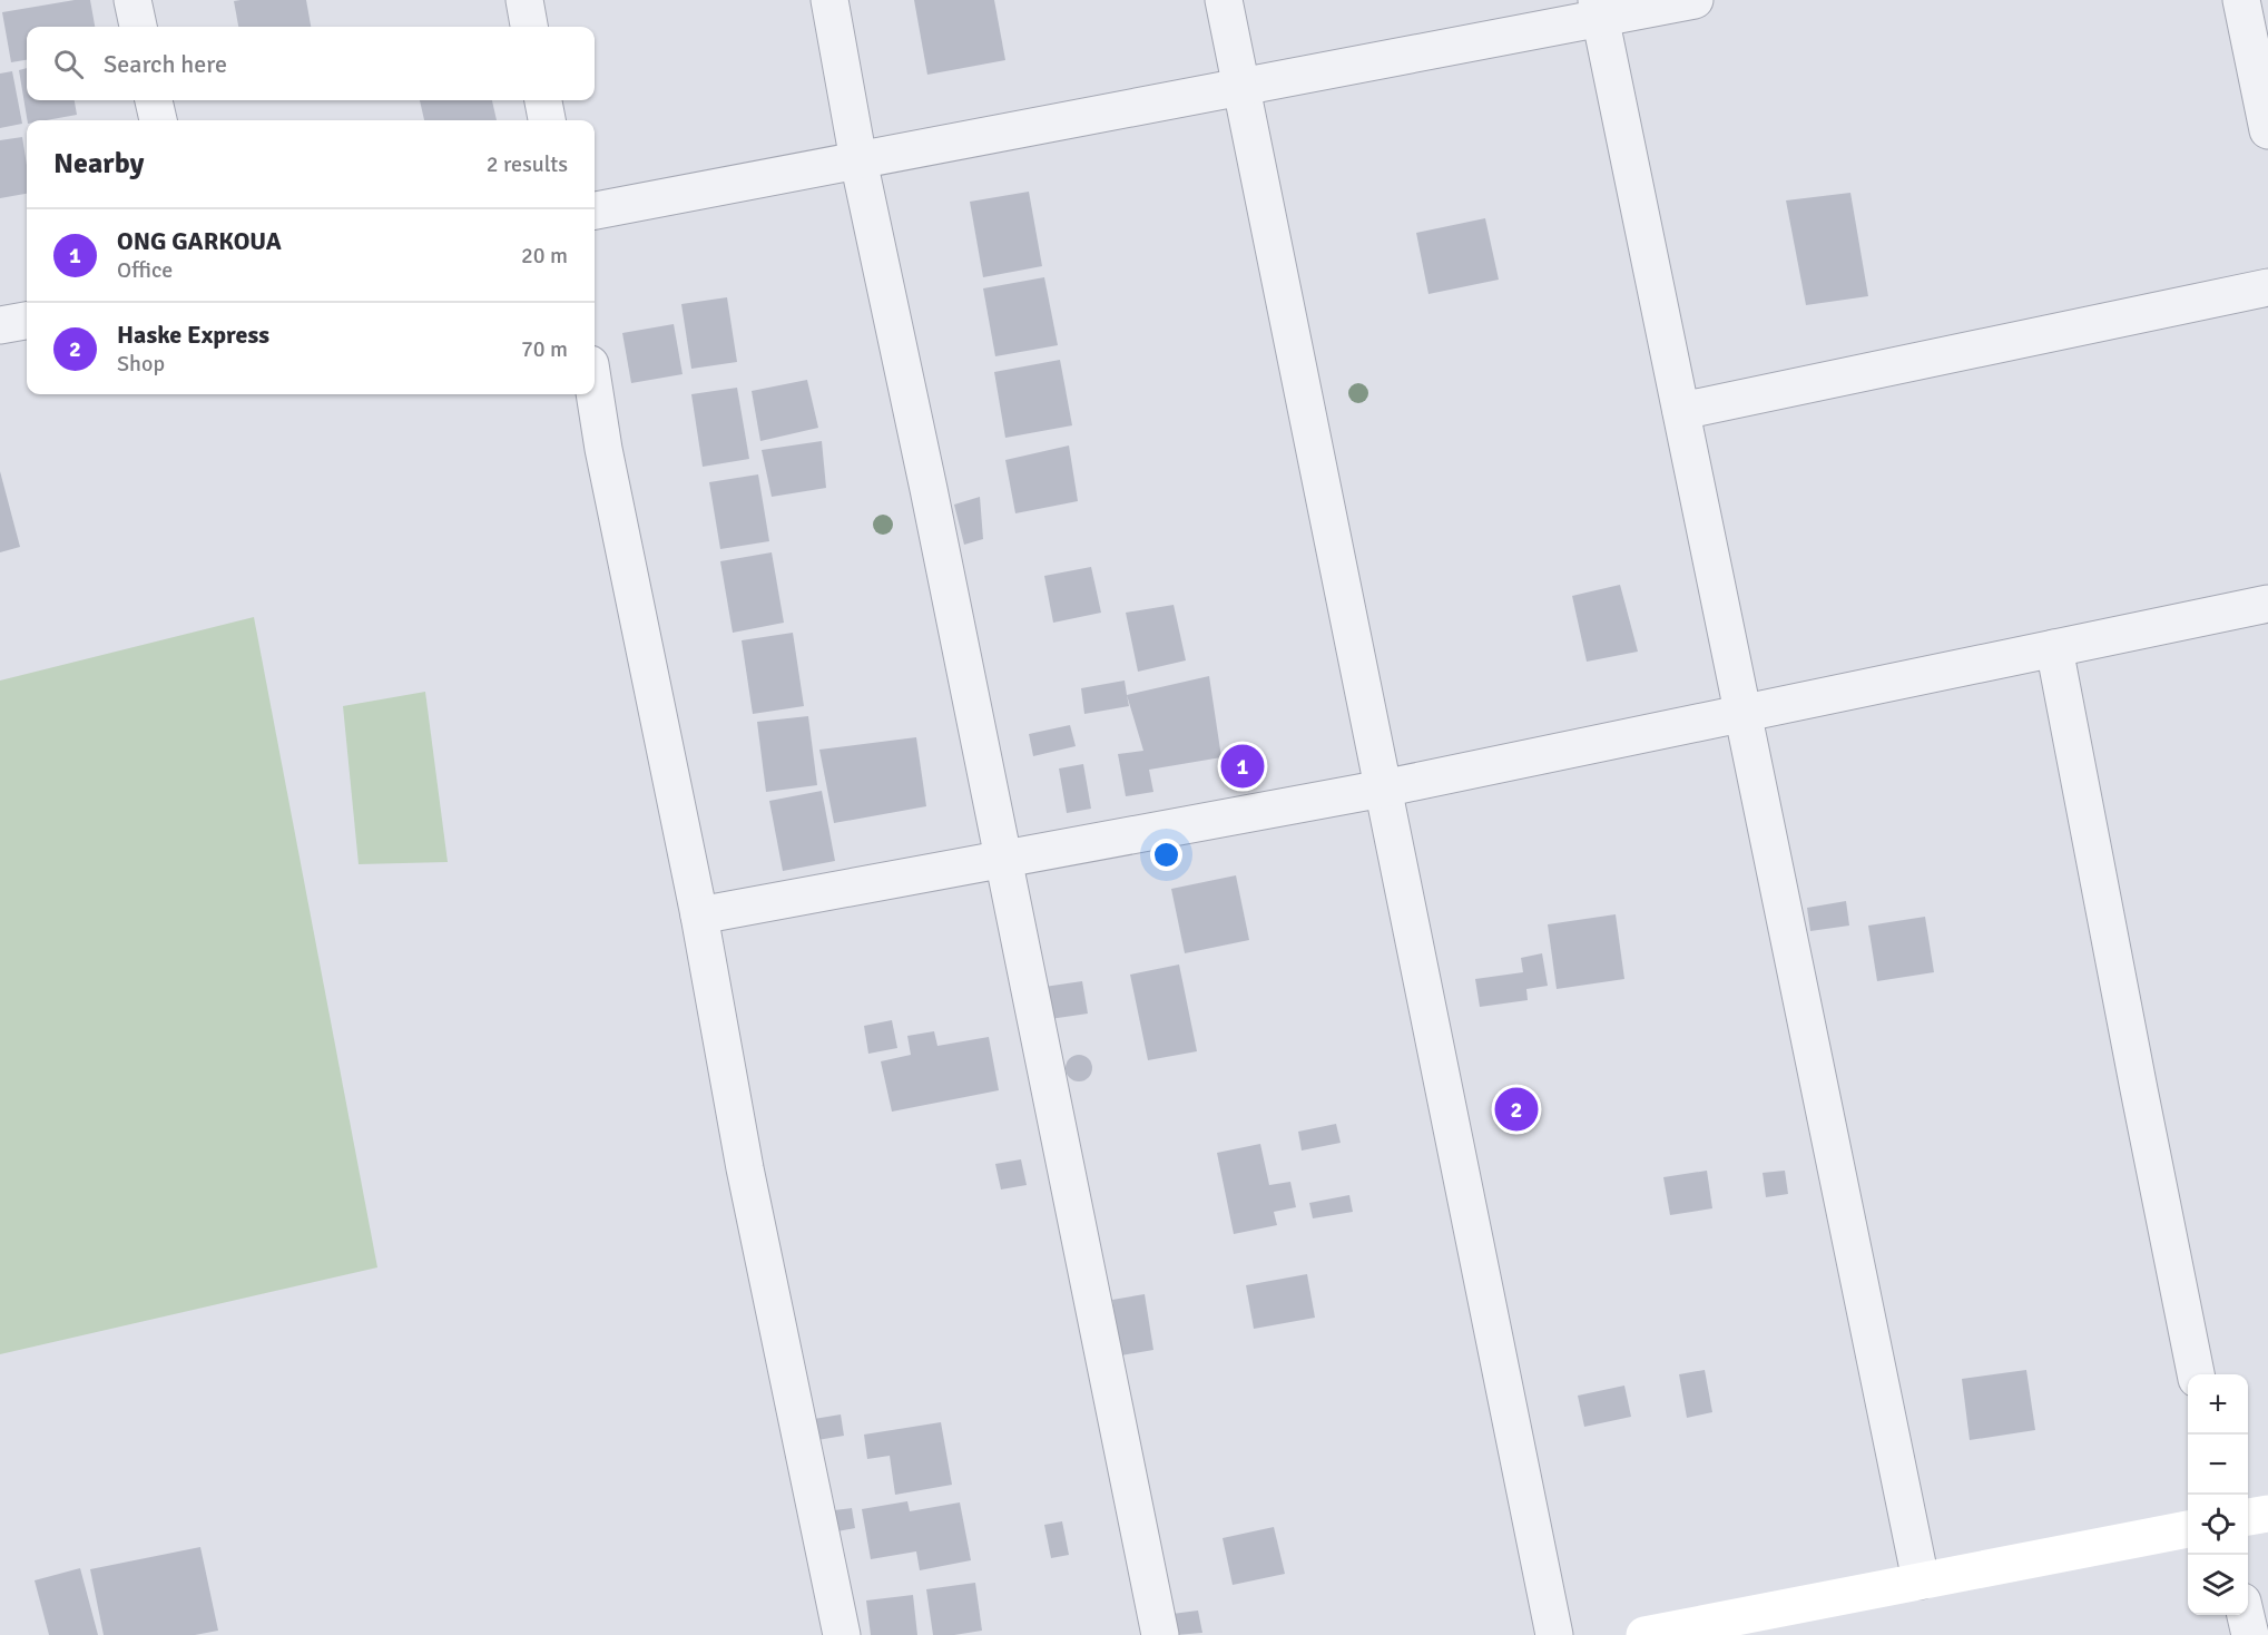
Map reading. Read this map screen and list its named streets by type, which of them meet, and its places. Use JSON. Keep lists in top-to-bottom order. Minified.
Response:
{"page":{"search":"Search here","heading":["Nearby","2 results"],"list":[{"mark":"1","name":"ONG GARKOUA","note":"Office","value":"20 m"},{"mark":"2","name":"Haske Express","note":"Shop","value":"70 m"}],"pins":["1","2"],"map_buttons":["+","−"]}}
